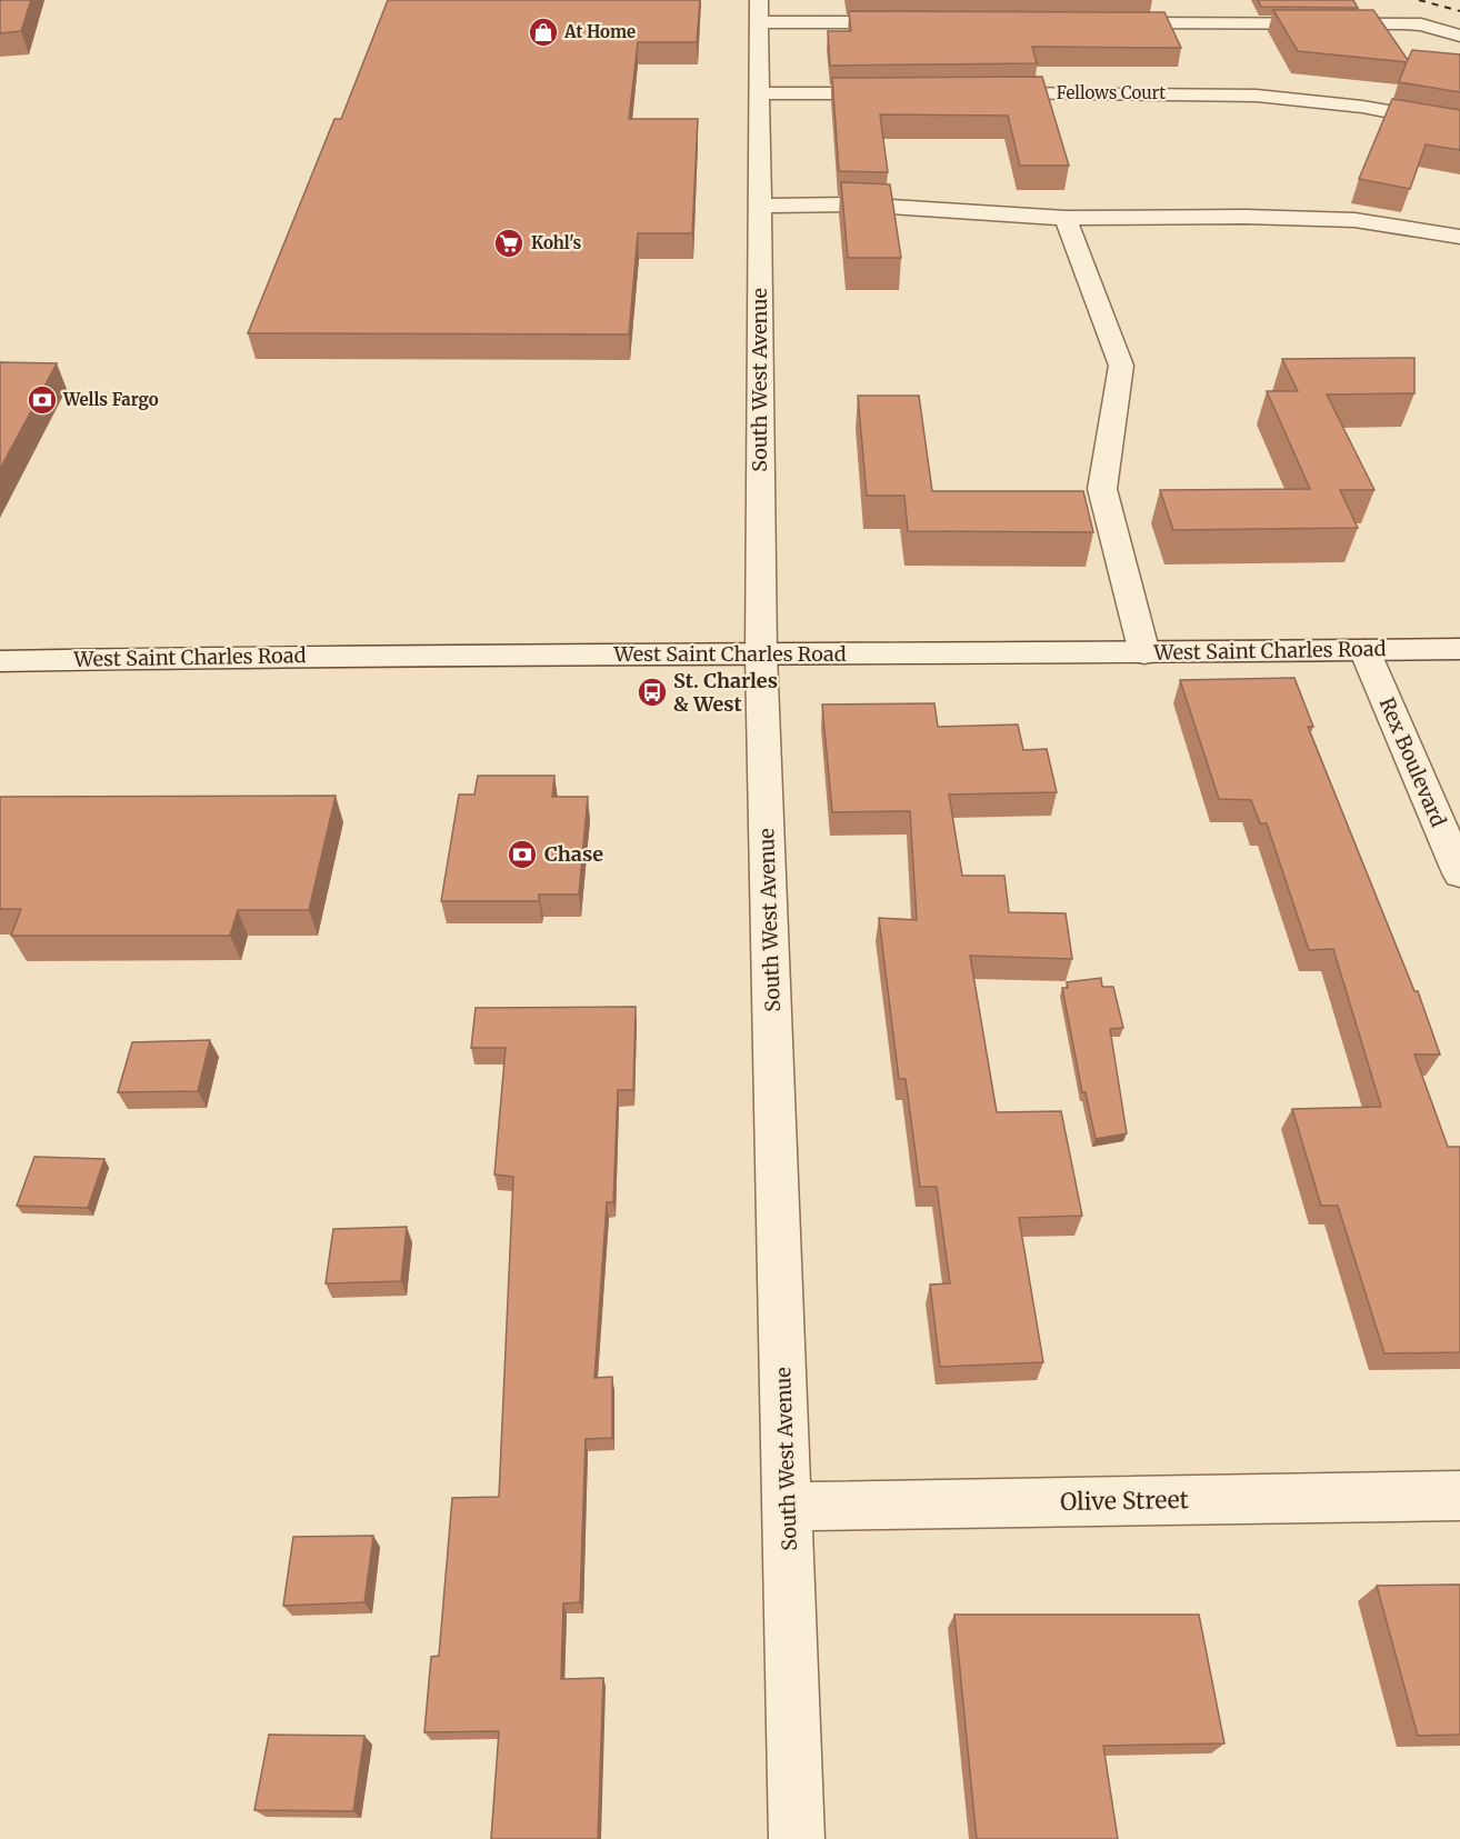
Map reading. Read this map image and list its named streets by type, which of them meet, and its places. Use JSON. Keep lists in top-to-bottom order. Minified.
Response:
{"streets":{"street":["Fellows Court","South West Avenue","West Saint Charles Road","Rex Boulevard","Olive Street"]},"crossings":[["South West Avenue","West Saint Charles Road"],["South West Avenue","Olive Street"],["West Saint Charles Road","Rex Boulevard"]],"places":{"shop":["At Home"],"supermarket":["Kohl's"],"bank":["Wells Fargo","Chase"],"bus stop":["St. Charles & West"]}}
